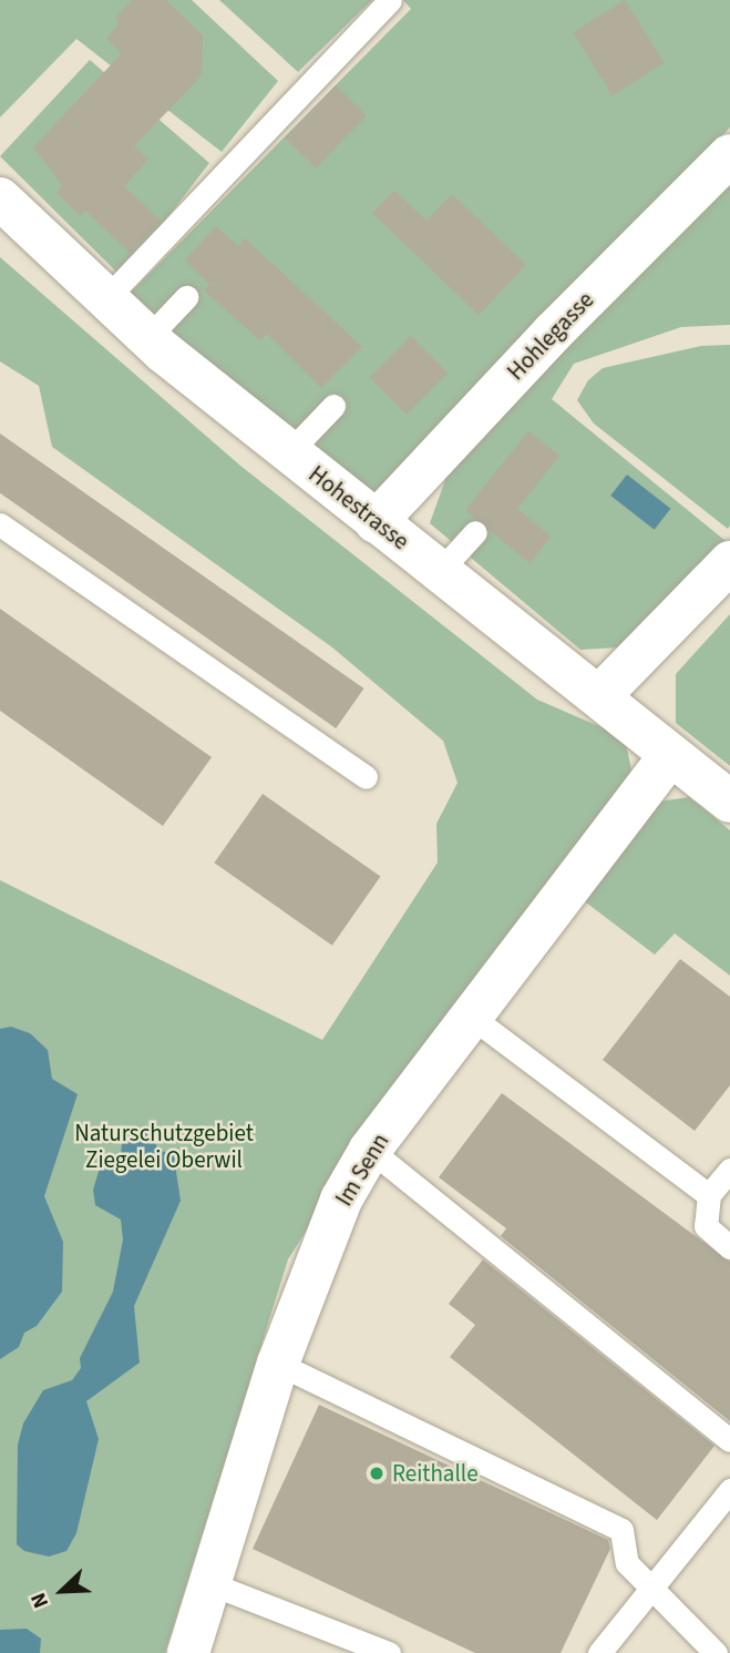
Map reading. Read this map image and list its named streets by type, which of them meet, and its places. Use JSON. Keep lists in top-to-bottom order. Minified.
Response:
{"streets":{"street":["Hohlegasse","Hohestrasse","Im Senn"]},"crossings":[["Hohlegasse","Hohestrasse"],["Hohestrasse","Im Senn"]],"parks":["Naturschutzgebiet Ziegelei Oberwil"],"places":["Reithalle"],"north":"bottom left"}
